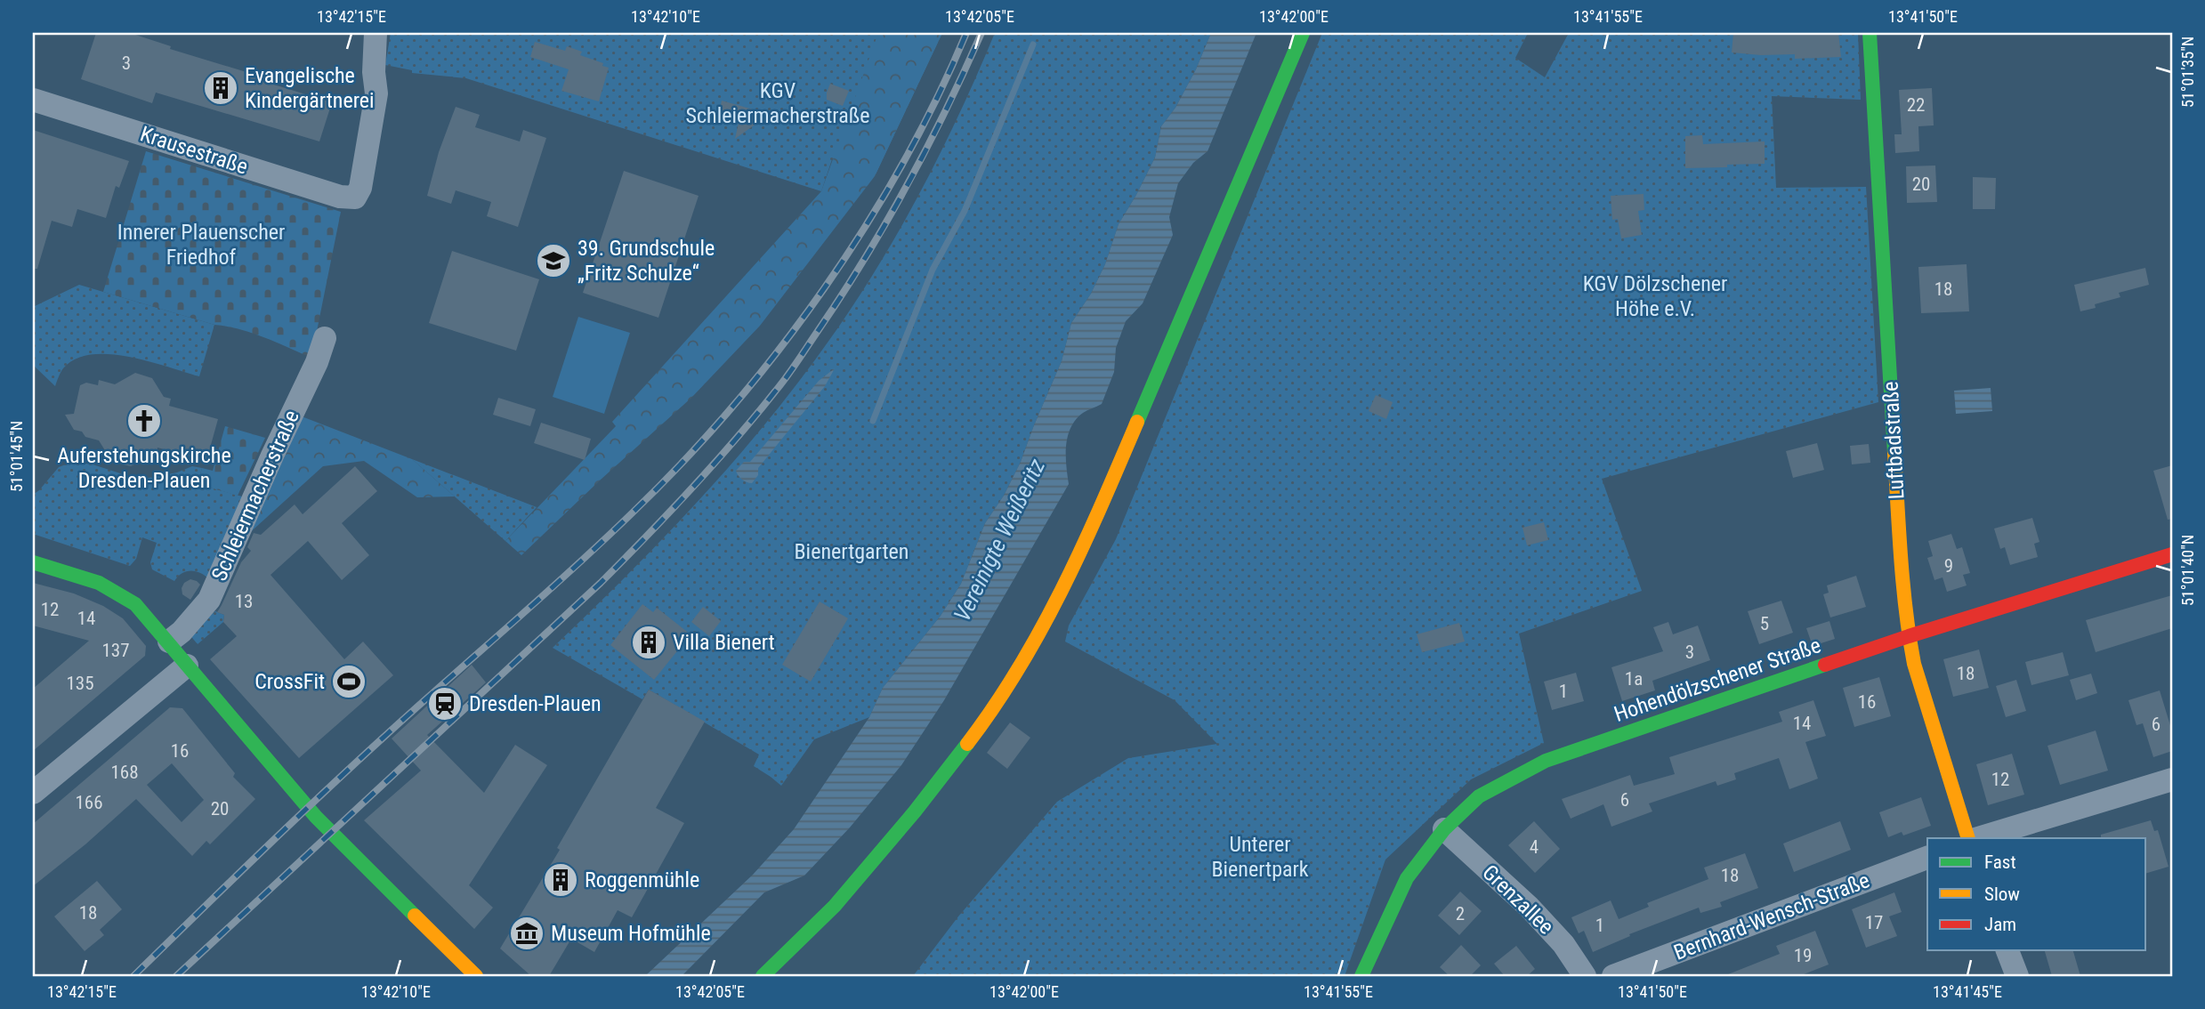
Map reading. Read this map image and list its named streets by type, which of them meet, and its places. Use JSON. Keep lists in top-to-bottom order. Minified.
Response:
{"streets":{"street":["Krausestraße","Luftbadstraße","Schleiermacherstraße","Hohendölzschener Straße","Grenzallee","Bernhard-Wensch-Straße"]},"crossings":[["Luftbadstraße","Hohendölzschener Straße"],["Hohendölzschener Straße","Grenzallee"]],"water":["Vereinigte Weißeritz"],"parks":["KGV Schleiermacherstraße","Innerer Plauenscher Friedhof","KGV Dölzschener Höhe e.V.","Bienertgarten","Unterer Bienertpark"],"places":{"building":["Evangelische Kindergärtnerei","Villa Bienert","Roggenmühle"],"school or university":["39. Grundschule „Fritz Schulze“"],"church":["Auferstehungskirche Dresden-Plauen"],"sports":["CrossFit"],"station":["Dresden-Plauen"],"museum":["Museum Hofmühle"]},"house_numbers":["3","22","20","18","9","13","12","14","5","137","3","18","1a","135","1","16","14","6","16","168","12","6","166","20","4","18","18","2","17","1","19"],"legend":["Fast","Slow","Jam"],"coordinates":["13°42'15\"E","13°42'10\"E","13°42'05\"E","13°42'00\"E","13°41'55\"E","13°41'50\"E","51°01'35\"N","51°01'45\"N","51°01'40\"N","13°41'45\"E"]}
